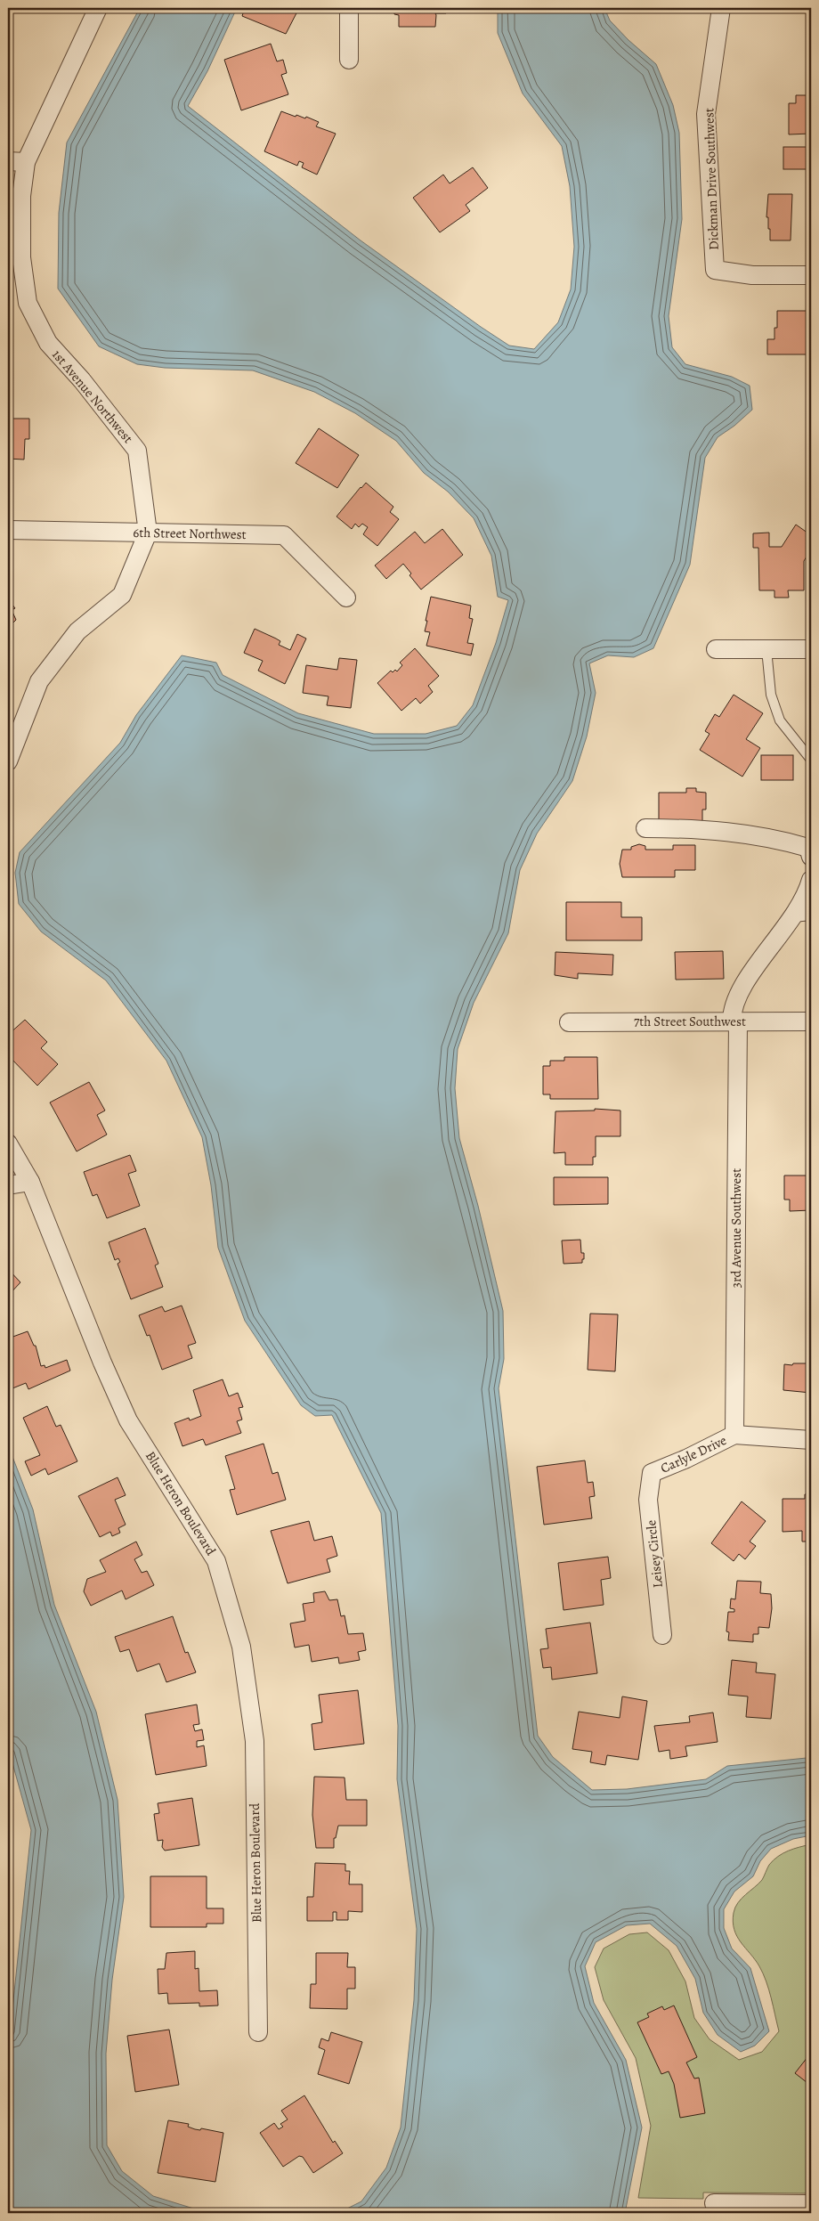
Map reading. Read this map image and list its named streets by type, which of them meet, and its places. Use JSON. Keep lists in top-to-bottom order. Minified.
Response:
{"streets":{"street":["Dickman Drive Southwest","1st Avenue Northwest","6th Street Northwest","7th Street Southwest","3rd Avenue Southwest","Carlyle Drive","Blue Heron Boulevard","Leisey Circle"]},"crossings":[["1st Avenue Northwest","6th Street Northwest"],["7th Street Southwest","3rd Avenue Southwest"],["3rd Avenue Southwest","Carlyle Drive"],["Carlyle Drive","Leisey Circle"]]}
